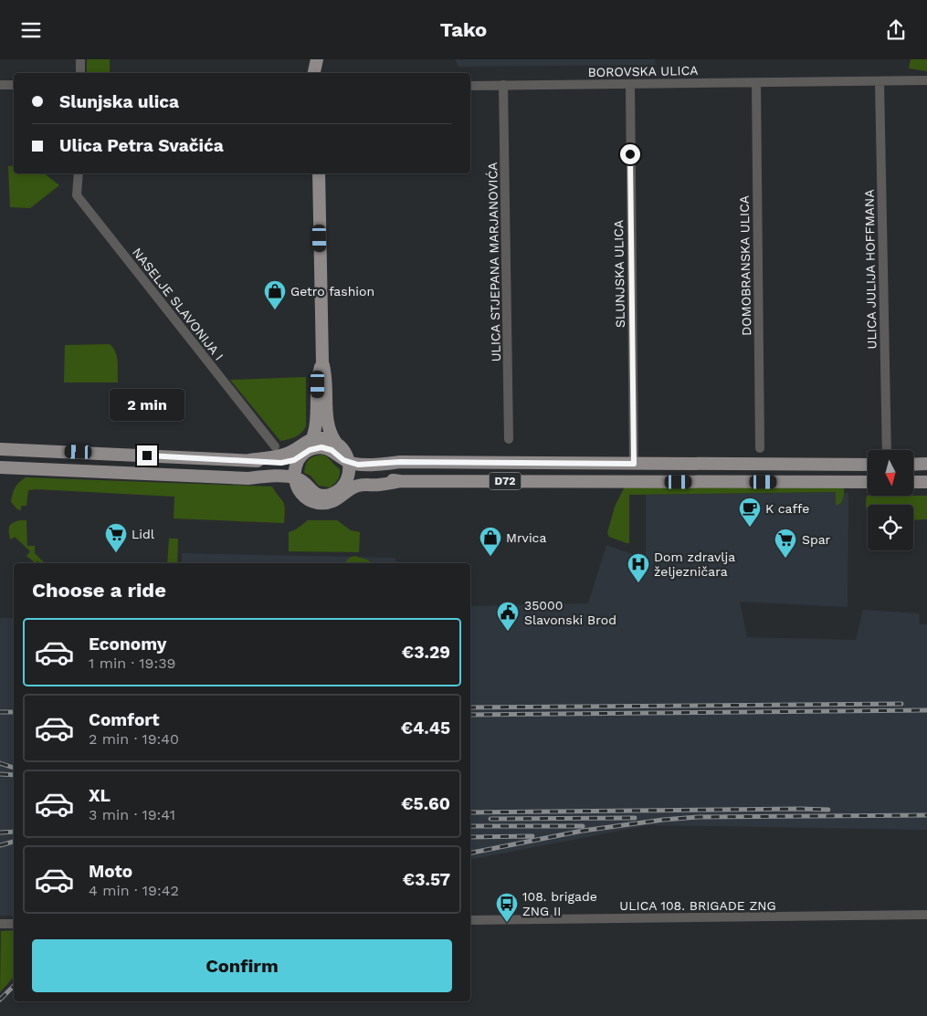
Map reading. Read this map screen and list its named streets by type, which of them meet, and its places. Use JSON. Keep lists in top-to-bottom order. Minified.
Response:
{"streets":{"main road":["D72"],"street":["BOROVSKA ULICA","ULICA STJEPANA MARJANOVIĆA","DOMOBRANSKA ULICA","ULICA JULIJA HOFFMANA","SLUNJSKA ULICA","NASELJE SLAVONIJA I","ULICA 108. BRIGADE ZNG"]},"crossings":[["BOROVSKA ULICA","ULICA STJEPANA MARJANOVIĆA"],["BOROVSKA ULICA","DOMOBRANSKA ULICA"],["BOROVSKA ULICA","ULICA JULIJA HOFFMANA"],["BOROVSKA ULICA","SLUNJSKA ULICA"],["SLUNJSKA ULICA","D72"]],"places":{"shop":["Getro fashion","Mrvica"],"cafe":["K caffe"],"supermarket":["Lidl","Spar"],"hospital":["Dom zdravlja željezničara"],"public building":["35000 Slavonski Brod"],"bus stop":["108. brigade ZNG II"]},"north":"bottom","page":{"header":"Tako","banner":["Slunjska ulica","Ulica Petra Svačića"],"bubble":"2 min","heading":"Choose a ride","list":[{"name":"Economy","note":"1 min · 19:39","value":"€3.29"},{"name":"Comfort","note":"2 min · 19:40","value":"€4.45"},{"name":"XL","note":"3 min · 19:41","value":"€5.60"},{"name":"Moto","note":"4 min · 19:42","value":"€3.57"}],"buttons":"Confirm"}}
